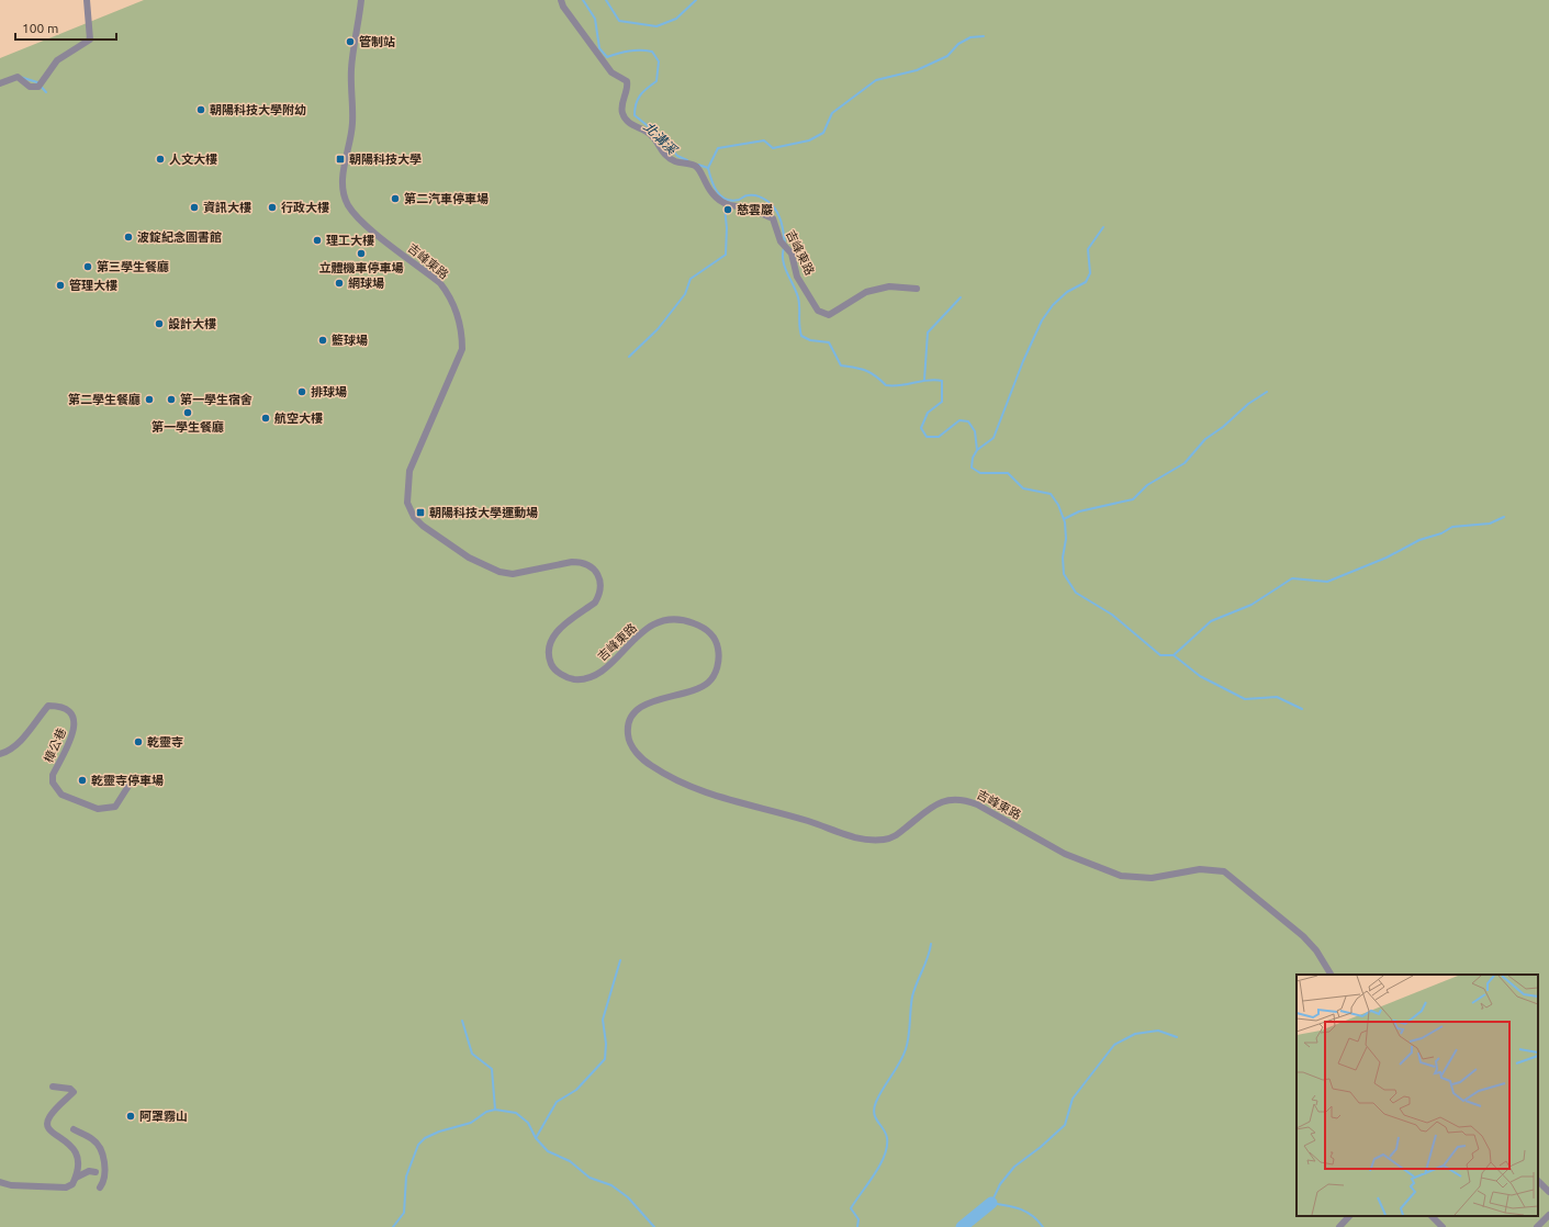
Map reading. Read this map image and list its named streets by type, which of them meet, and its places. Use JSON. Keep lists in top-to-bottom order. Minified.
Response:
{"streets":{"street":["吉峰東路","樟公巷"]},"water":["北溝溪"],"places":{"other":["管制站","朝陽科技大學附幼","人文大樓","第二汽車停車場","資訊大樓","行政大樓","慈雲巖","波錠紀念圖書館","理工大樓","立體機車停車場","第三學生餐廳","網球場","管理大樓","設計大樓","籃球場","排球場","第二學生餐廳","第一學生宿舍","第一學生餐廳","航空大樓","乾靈寺","乾靈寺停車場","阿罩霧山"],"transit":["朝陽科技大學","朝陽科技大學運動場"]},"scale_bar":"100 m"}
